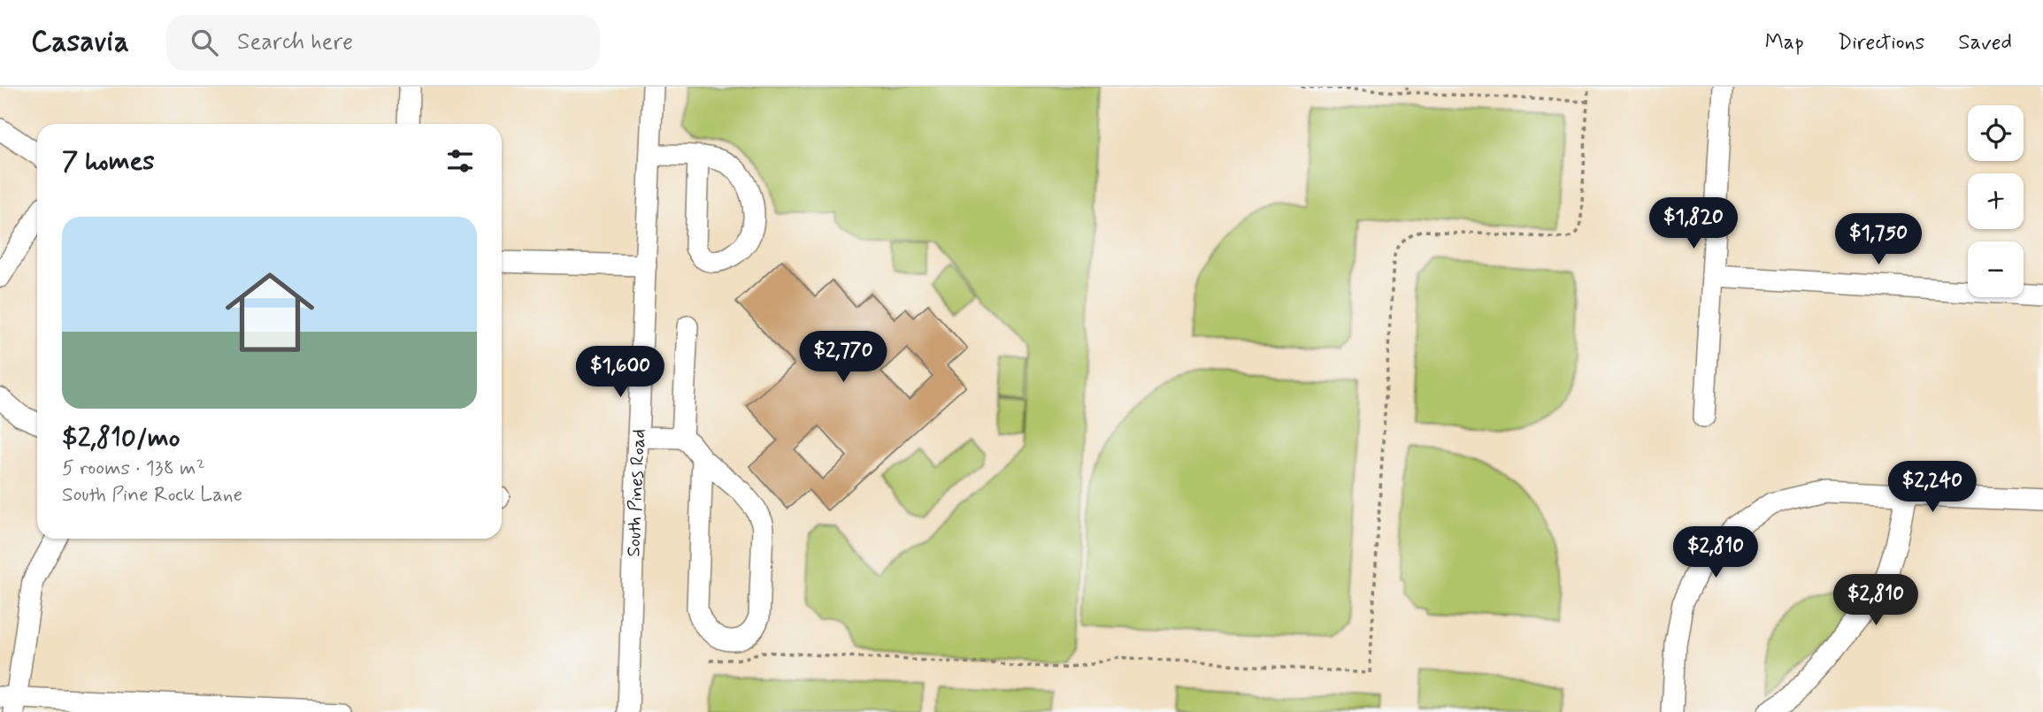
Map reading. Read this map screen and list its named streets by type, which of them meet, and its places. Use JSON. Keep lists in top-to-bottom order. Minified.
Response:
{"streets":{"street":["South Pines Road"]},"page":{"header":"Casavia","search":"Search here","nav":["Map","Directions","Saved"],"map_buttons":["+","−"],"heading":"7 homes","price":["$1,820","$1,750","$2,770","$1,600","$2,240","$2,810","$2,810"],"list":[{"name":"$2,810/mo","note":"5 rooms · 138 m² · South Pine Rock Lane"}]}}
